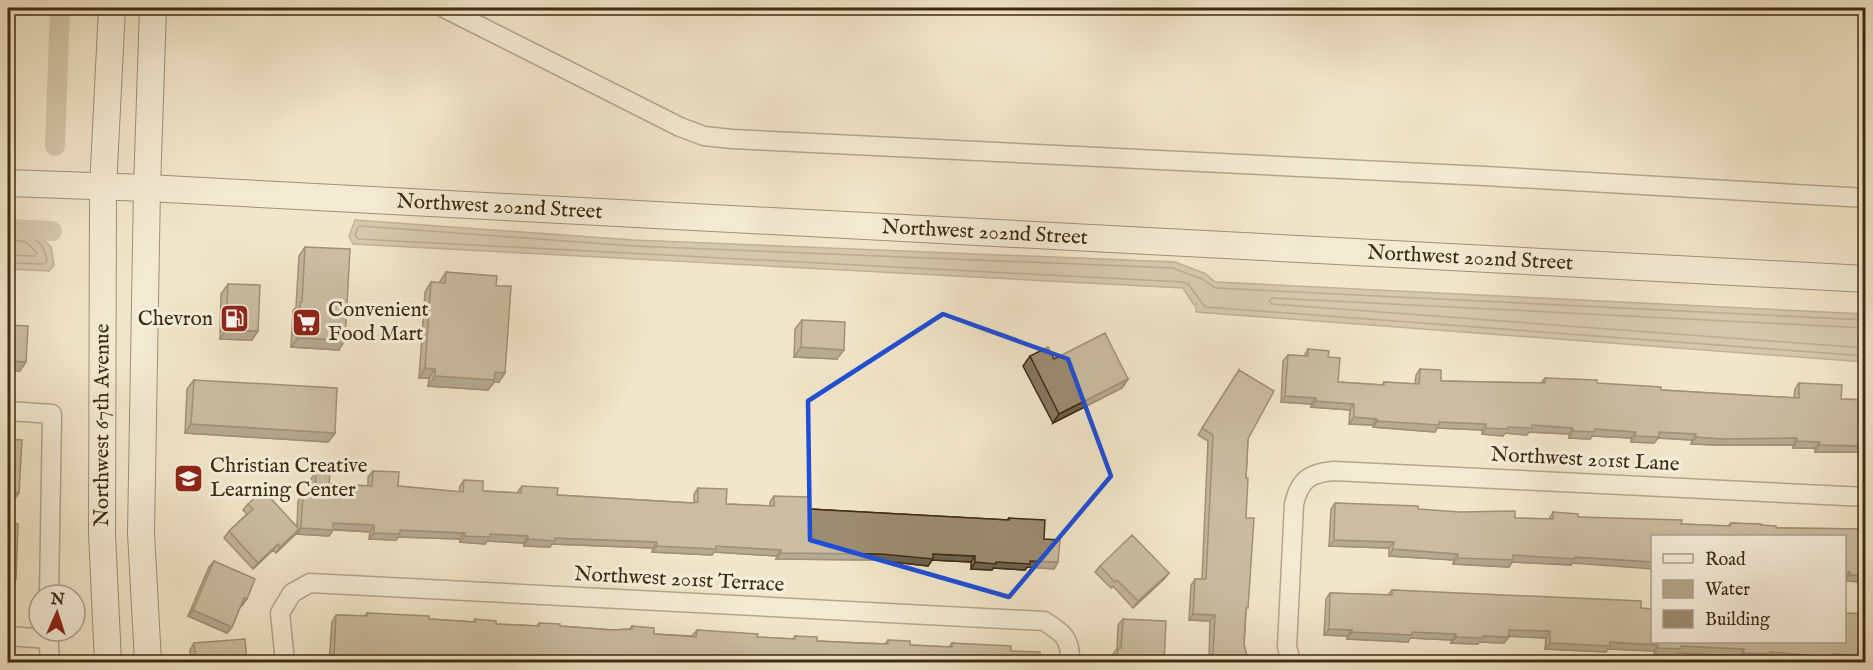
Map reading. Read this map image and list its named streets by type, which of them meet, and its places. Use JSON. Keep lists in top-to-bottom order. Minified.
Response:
{"streets":{"street":["Northwest 202nd Street","Northwest 67th Avenue","Northwest 201st Lane","Northwest 201st Terrace"]},"crossings":[["Northwest 202nd Street","Northwest 67th Avenue"]],"places":{"fuel station":["Chevron"],"supermarket":["Convenient Food Mart"],"school or university":["Christian Creative Learning Center"]},"legend":["Road","Water","Building"],"north":"top"}
